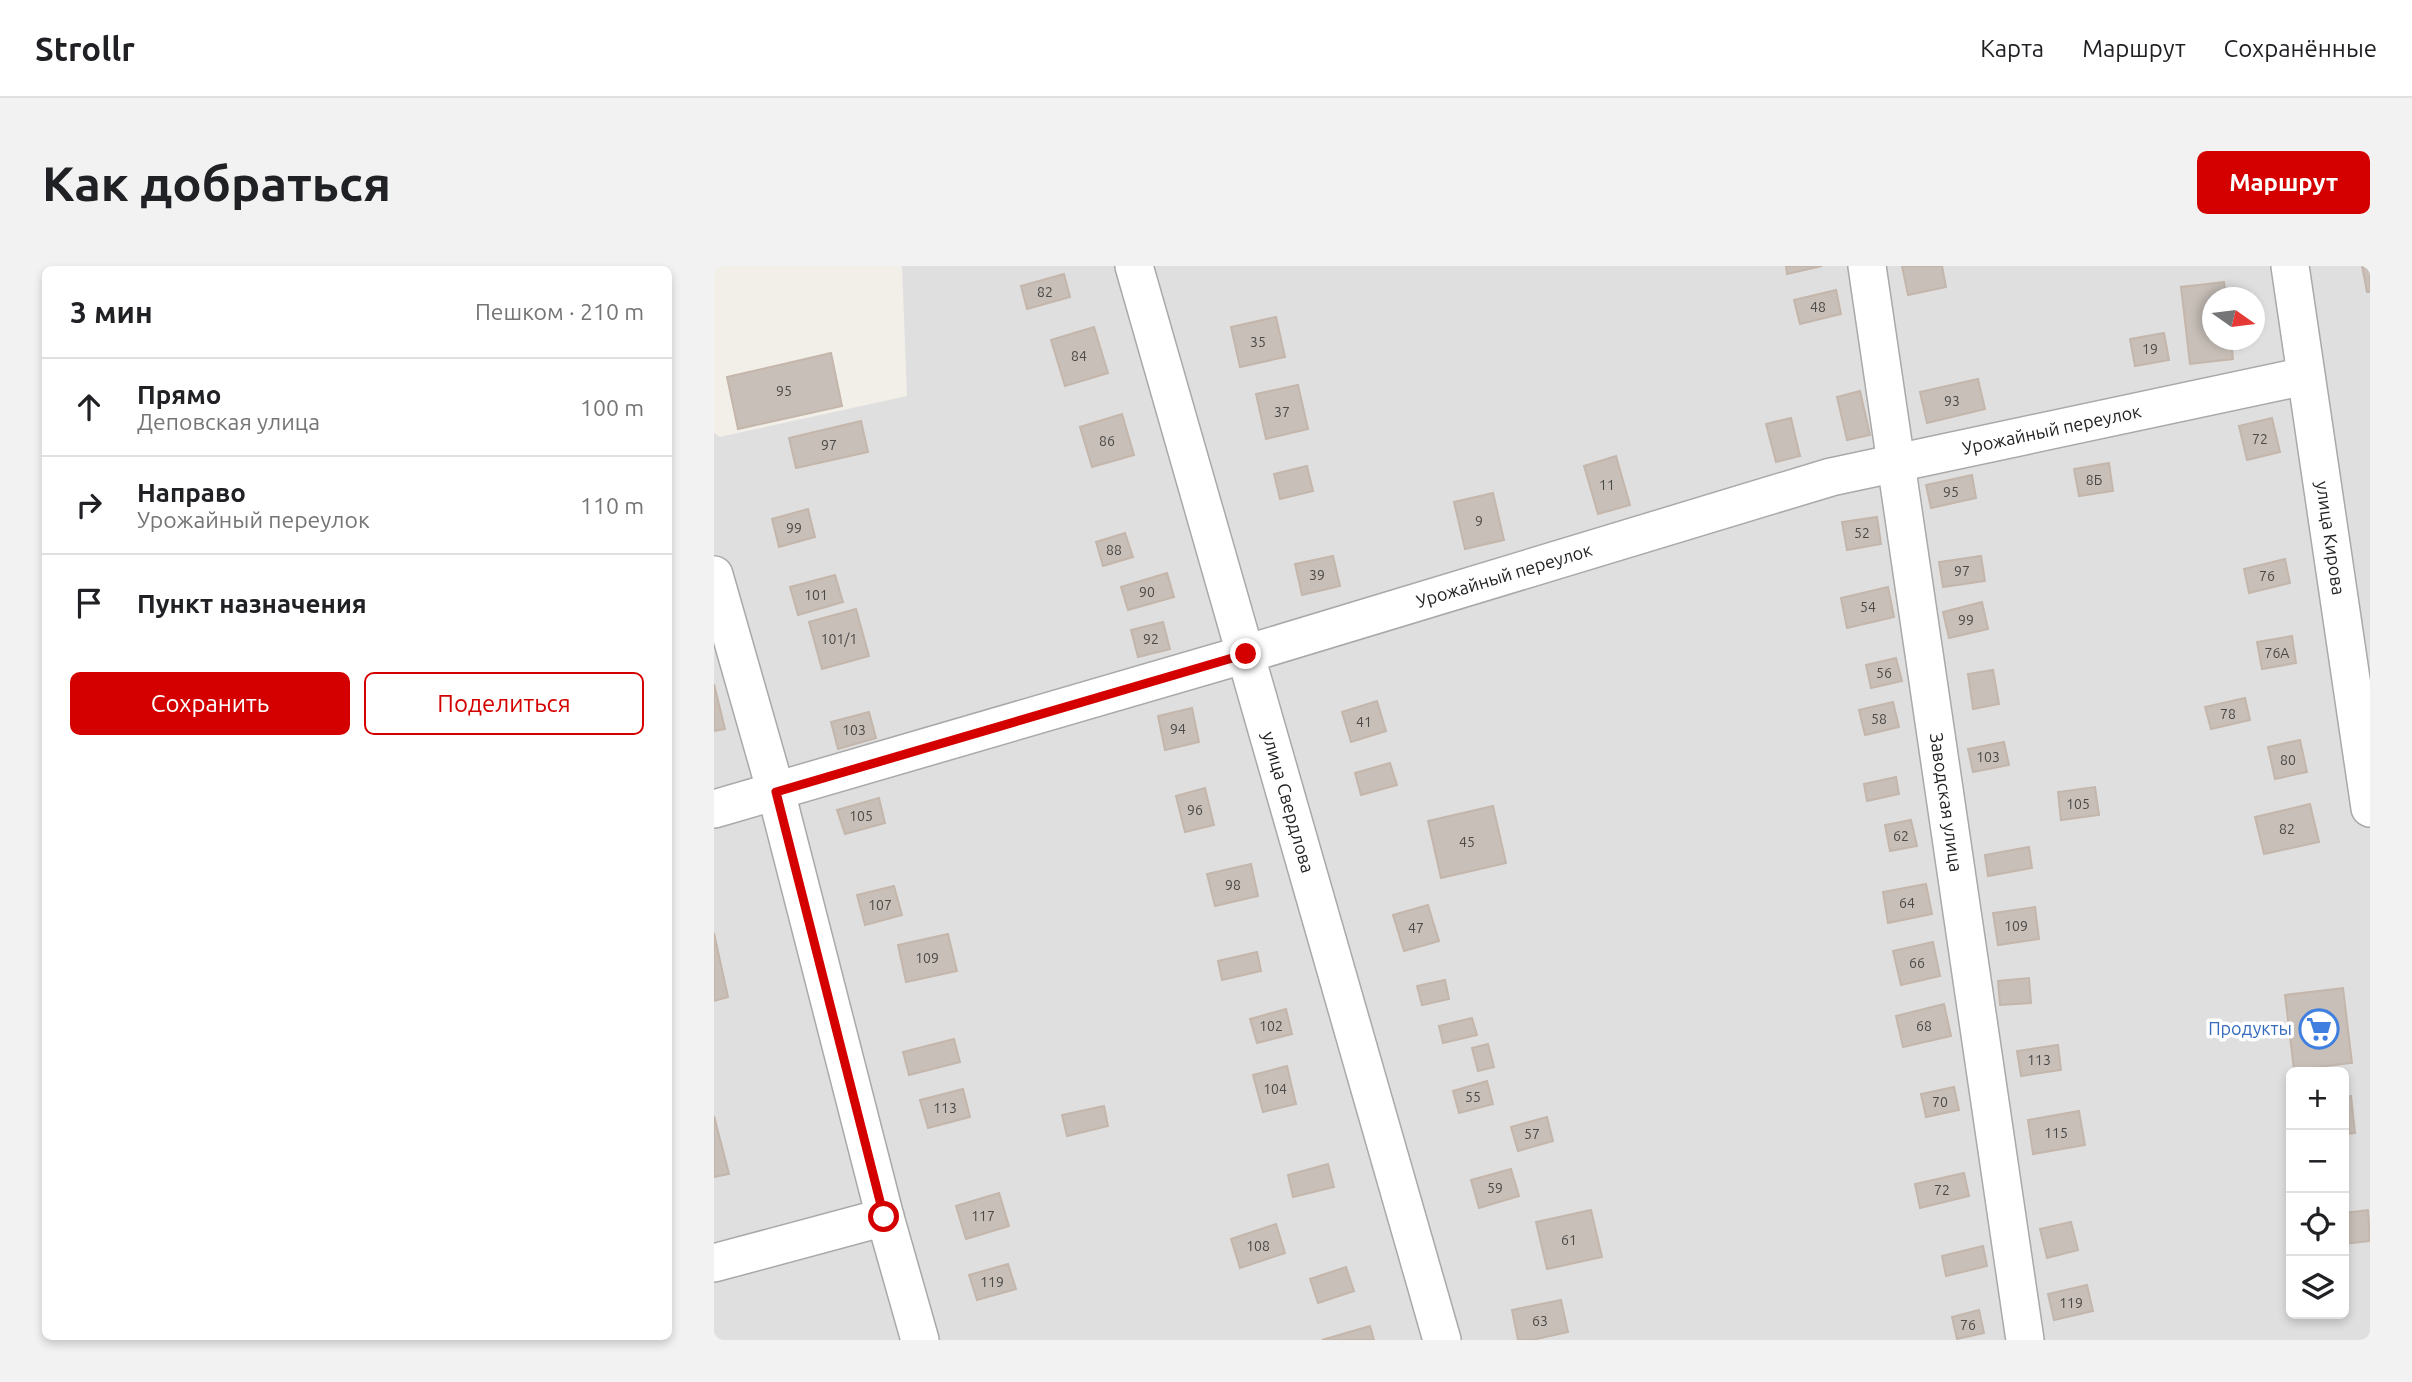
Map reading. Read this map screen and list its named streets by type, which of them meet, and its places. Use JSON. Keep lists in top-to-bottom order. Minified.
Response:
{"streets":{"street":["Урожайный переулок","улица Кирова","улица Свердлова","Заводская улица"]},"crossings":[["Урожайный переулок","улица Кирова"],["Урожайный переулок","улица Свердлова"],["Урожайный переулок","Заводская улица"]],"places":{"supermarket":["Продукты"]},"house_numbers":["82","48","35","19","84","95","93","37","72","86","97","8Б","11","95","9","99","52","88","97","39","76","90","101","54","99","101/1","92","76А","56","78","58","41","94","103","103","80","105","96","105","82","62","45","98","64","107","109","47","109","66","102","68","113","104","55","70","113","115","57","59","72","117","61","108","119","119","63","76"],"north":"right","page":{"header":"Strollr","nav":["Карта","Маршрут","Сохранённые"],"buttons":["Маршрут",["Сохранить","Поделиться"]],"title":"Как добраться","heading":["3 мин","Пешком · 210 m"],"list":[["Прямо","Деповская улица","100 m"],["Направо","Урожайный переулок","110 m"],"Пункт назначения"],"map_buttons":["+","−"]}}
